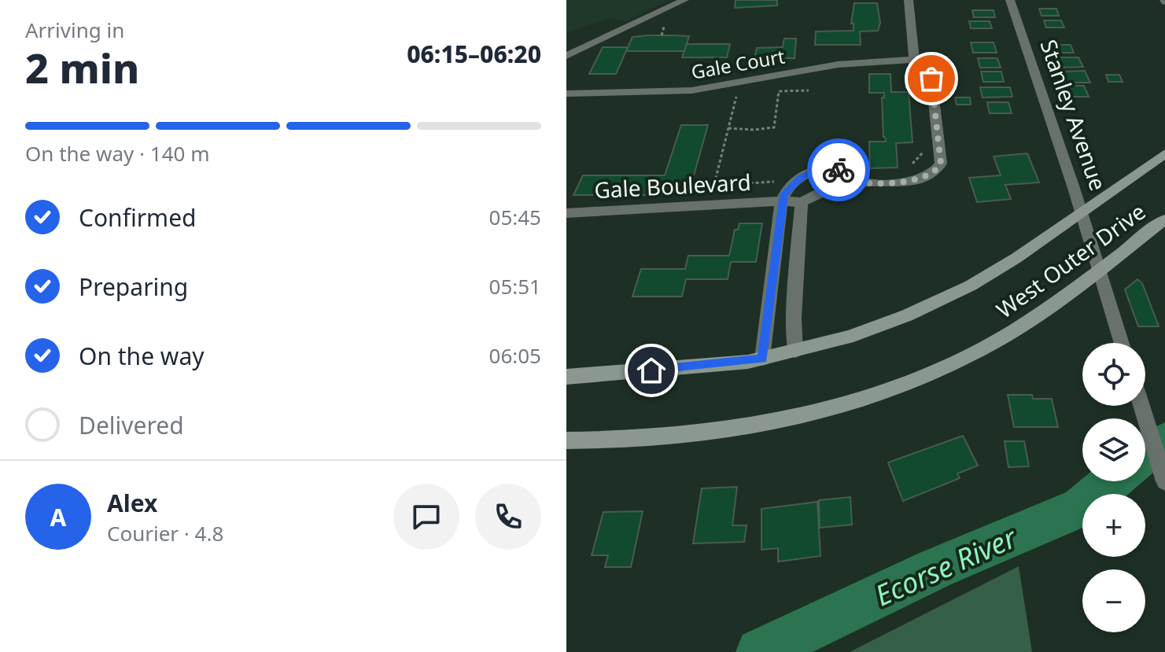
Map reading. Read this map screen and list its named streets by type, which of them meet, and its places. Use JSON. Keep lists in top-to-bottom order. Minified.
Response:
{"streets":{"main road":["West Outer Drive"],"street":["Gale Court","Stanley Avenue","Gale Boulevard"]},"crossings":[["Gale Court","Gale Boulevard"],["Stanley Avenue","West Outer Drive"],["Gale Boulevard","West Outer Drive"]],"water":["Ecorse River"],"page":{"heading":["2 min","Arriving in","06:15–06:20"],"panel":["Alex","Courier · 4.8"],"bar":"On the way · 140 m","list":[["Confirmed","05:45"],["Preparing","05:51"],["On the way","06:05"],"Delivered"],"map_buttons":["+","−"],"round":"A"}}
